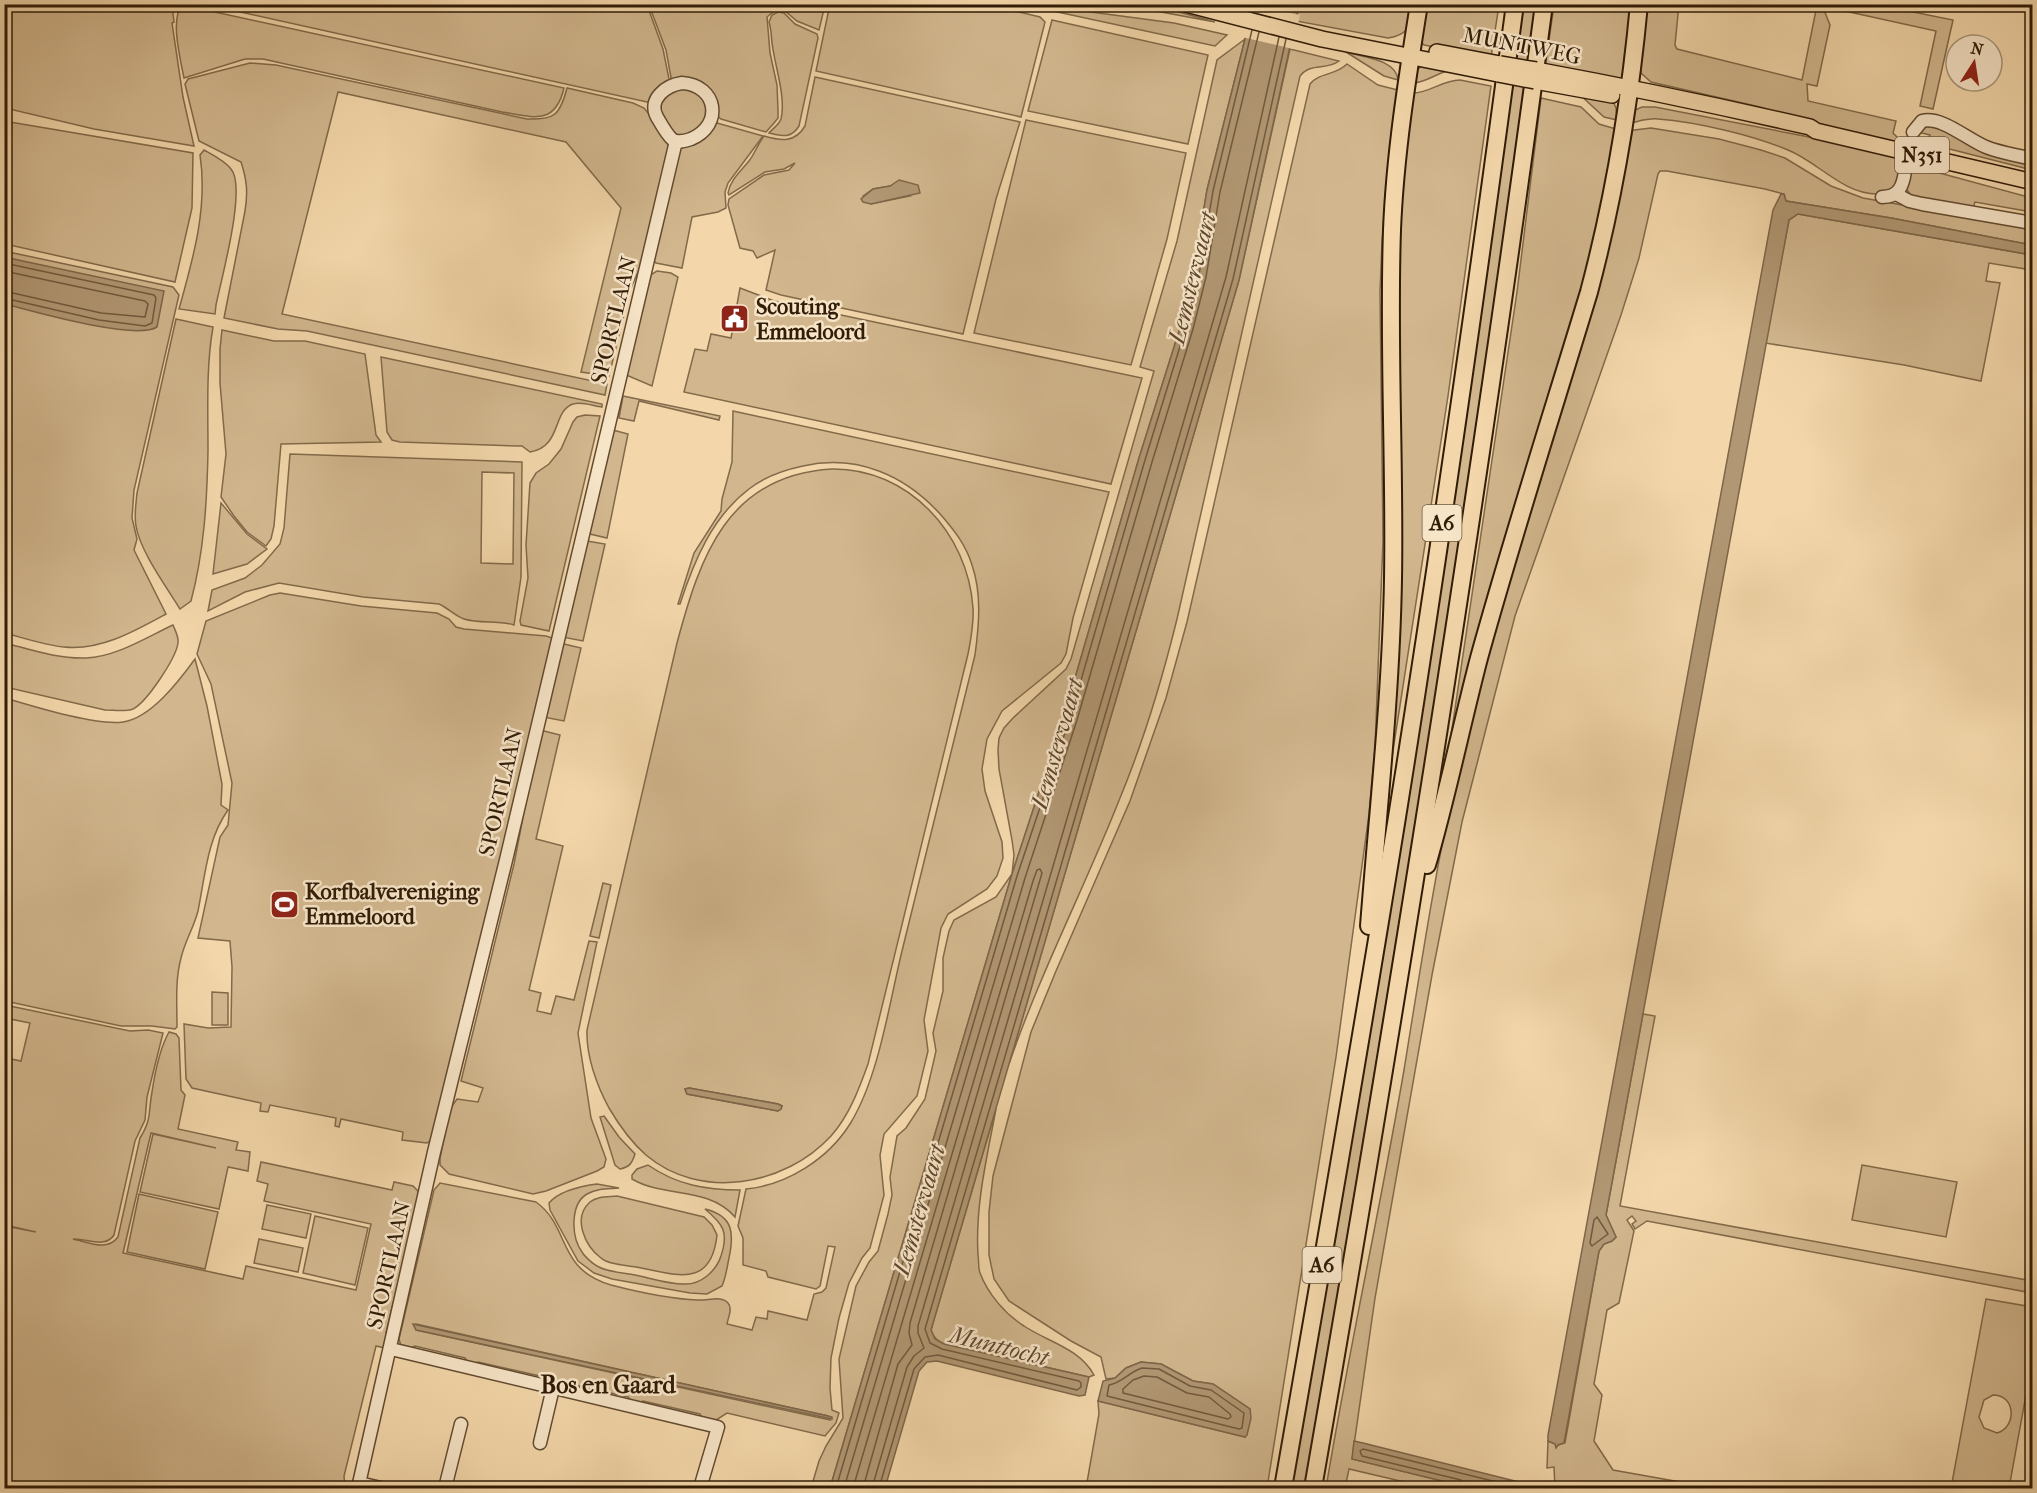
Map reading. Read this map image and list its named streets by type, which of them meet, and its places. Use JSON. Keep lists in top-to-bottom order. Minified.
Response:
{"streets":{"highway":["A6"],"main road":["MUNTWEG","N351"],"street":["SPORTLAAN"]},"crossings":[["MUNTWEG","A6"]],"districts":["Bos en Gaard"],"water":["Lemstervaart","Munttocht"],"places":{"public building":["Scouting Emmeloord"],"sports":["Korfbalvereniging Emmeloord"]},"north":"top"}
